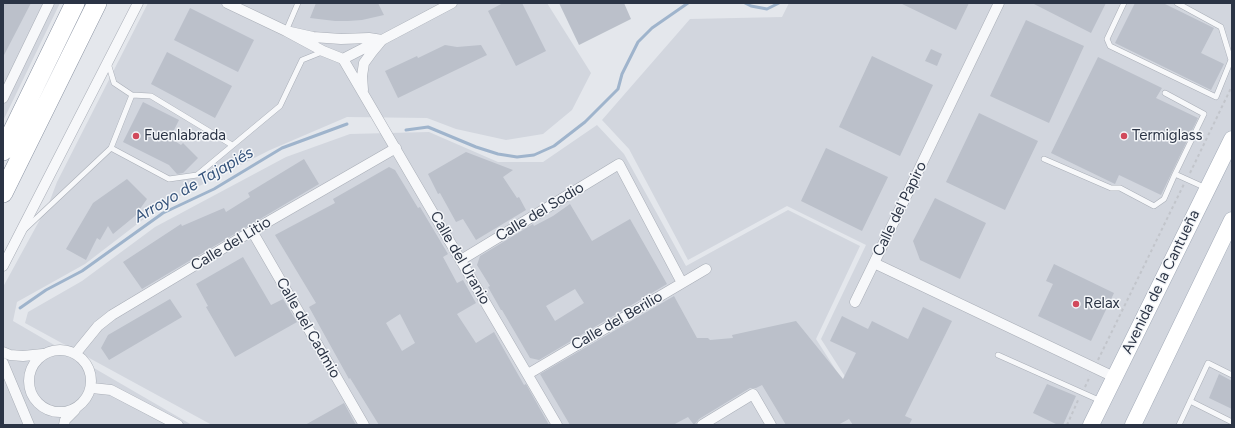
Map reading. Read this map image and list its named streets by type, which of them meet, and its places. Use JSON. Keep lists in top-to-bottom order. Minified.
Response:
{"streets":{"main road":["Avenida de la Cantueña"],"street":["Calle del Papiro","Calle del Sodio","Calle del Litio","Calle del Uranio","Calle del Berilio","Calle del Cadmio"]},"crossings":[["Calle del Papiro","Avenida de la Cantueña"],["Calle del Sodio","Calle del Uranio"],["Calle del Sodio","Calle del Berilio"],["Calle del Litio","Calle del Uranio"],["Calle del Litio","Calle del Cadmio"],["Calle del Uranio","Calle del Berilio"]],"water":["Arroyo de Tajapiés"],"places":["Fuenlabrada","Termiglass","Relax"]}
